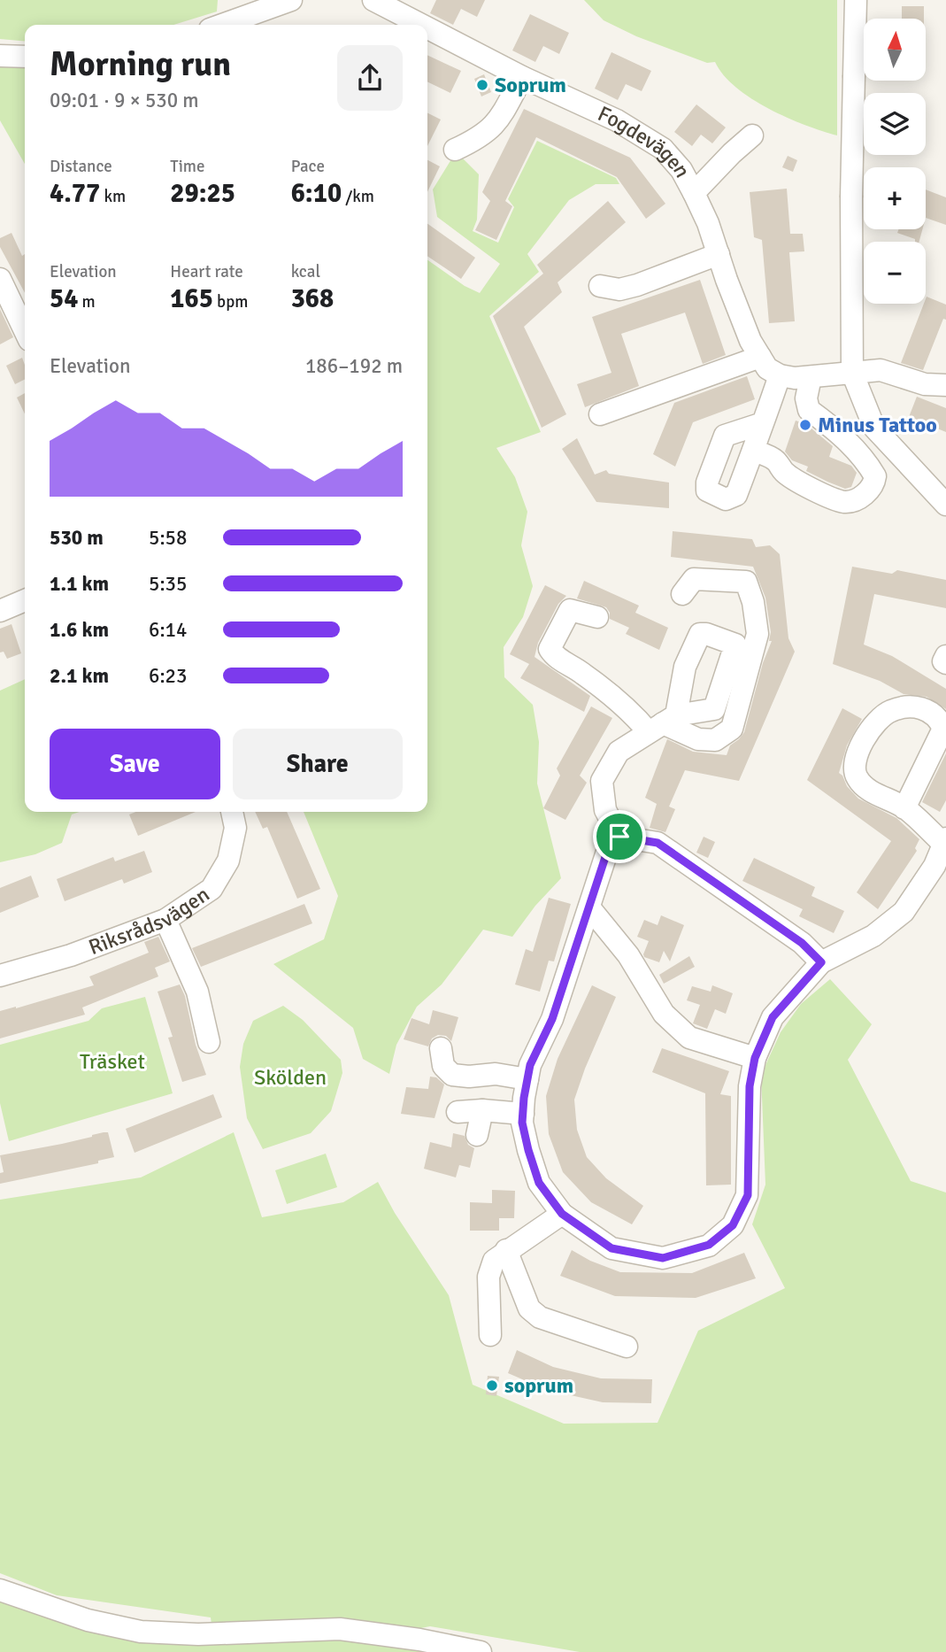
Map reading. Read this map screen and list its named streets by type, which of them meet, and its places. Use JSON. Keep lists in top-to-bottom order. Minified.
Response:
{"streets":{"street":["Fogdevägen","Riksrådsvägen"]},"parks":["Träsket","Skölden"],"places":["Soprum","Minus Tattoo","soprum"],"north":"top","page":{"map_buttons":["+","−"],"heading":["Morning run","09:01 · 9 × 530 m"],"stats":[["Distance","4.77 km"],["Time","29:25"],["Pace","6:10 /km"],["Elevation","54 m"],["Heart rate","165 bpm"],["kcal","368"]],"chart":["Elevation","186–192 m"],"list":[{"name":"530 m","note":"5:58"},{"name":"1.1 km","note":"5:35"},{"name":"1.6 km","note":"6:14"},{"name":"2.1 km","note":"6:23"}],"buttons":["Save","Share"]}}
